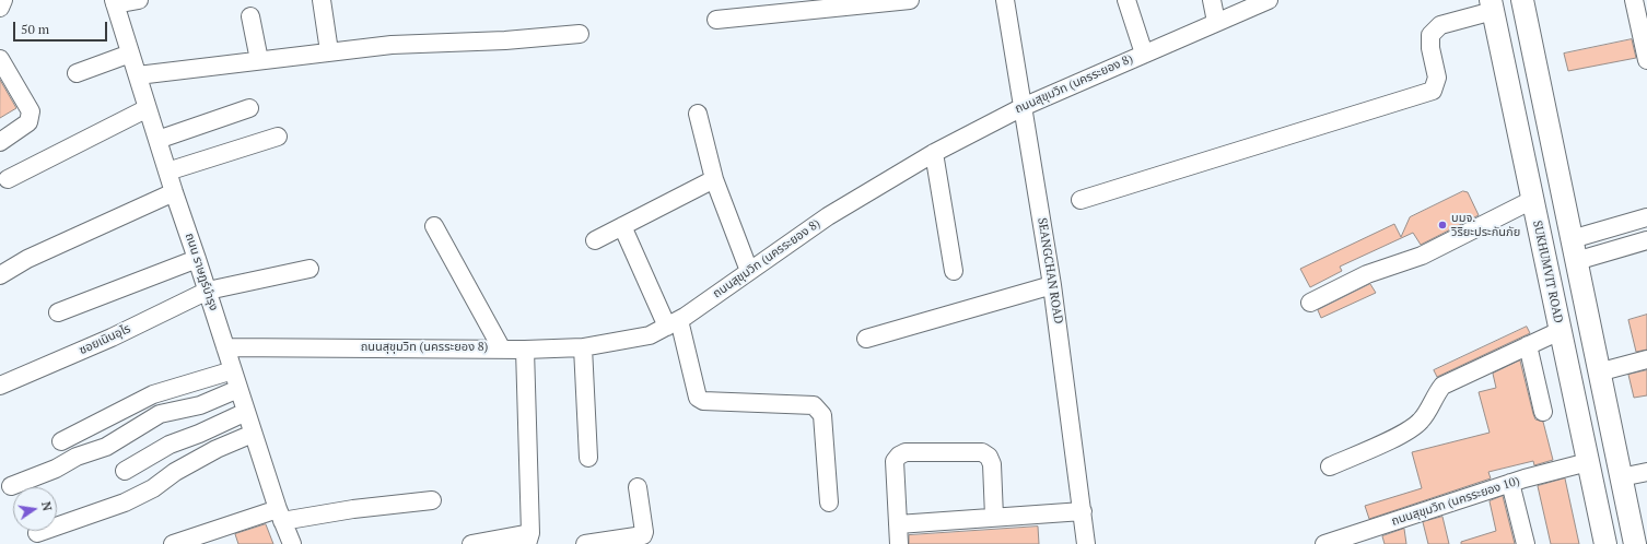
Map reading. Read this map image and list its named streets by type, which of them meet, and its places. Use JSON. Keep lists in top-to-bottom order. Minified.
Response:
{"streets":{"main road":["SUKHUMVIT ROAD"],"street":["ถนนสุขุมวิท (นครระยอง 8)","SEANGCHAN ROAD","ถนน ราษฎร์บำรุง","ซอยเนินอุไร","ถนนสุขุมวิท (นครระยอง 10)"]},"crossings":[["ถนนสุขุมวิท (นครระยอง 8)","SEANGCHAN ROAD"],["ถนนสุขุมวิท (นครระยอง 8)","ถนน ราษฎร์บำรุง"],["ถนน ราษฎร์บำรุง","ซอยเนินอุไร"],["SUKHUMVIT ROAD","ถนนสุขุมวิท (นครระยอง 10)"]],"places":["บมจ. วิริยะประกันภัย"],"scale_bar":"50 m","north":"right"}
